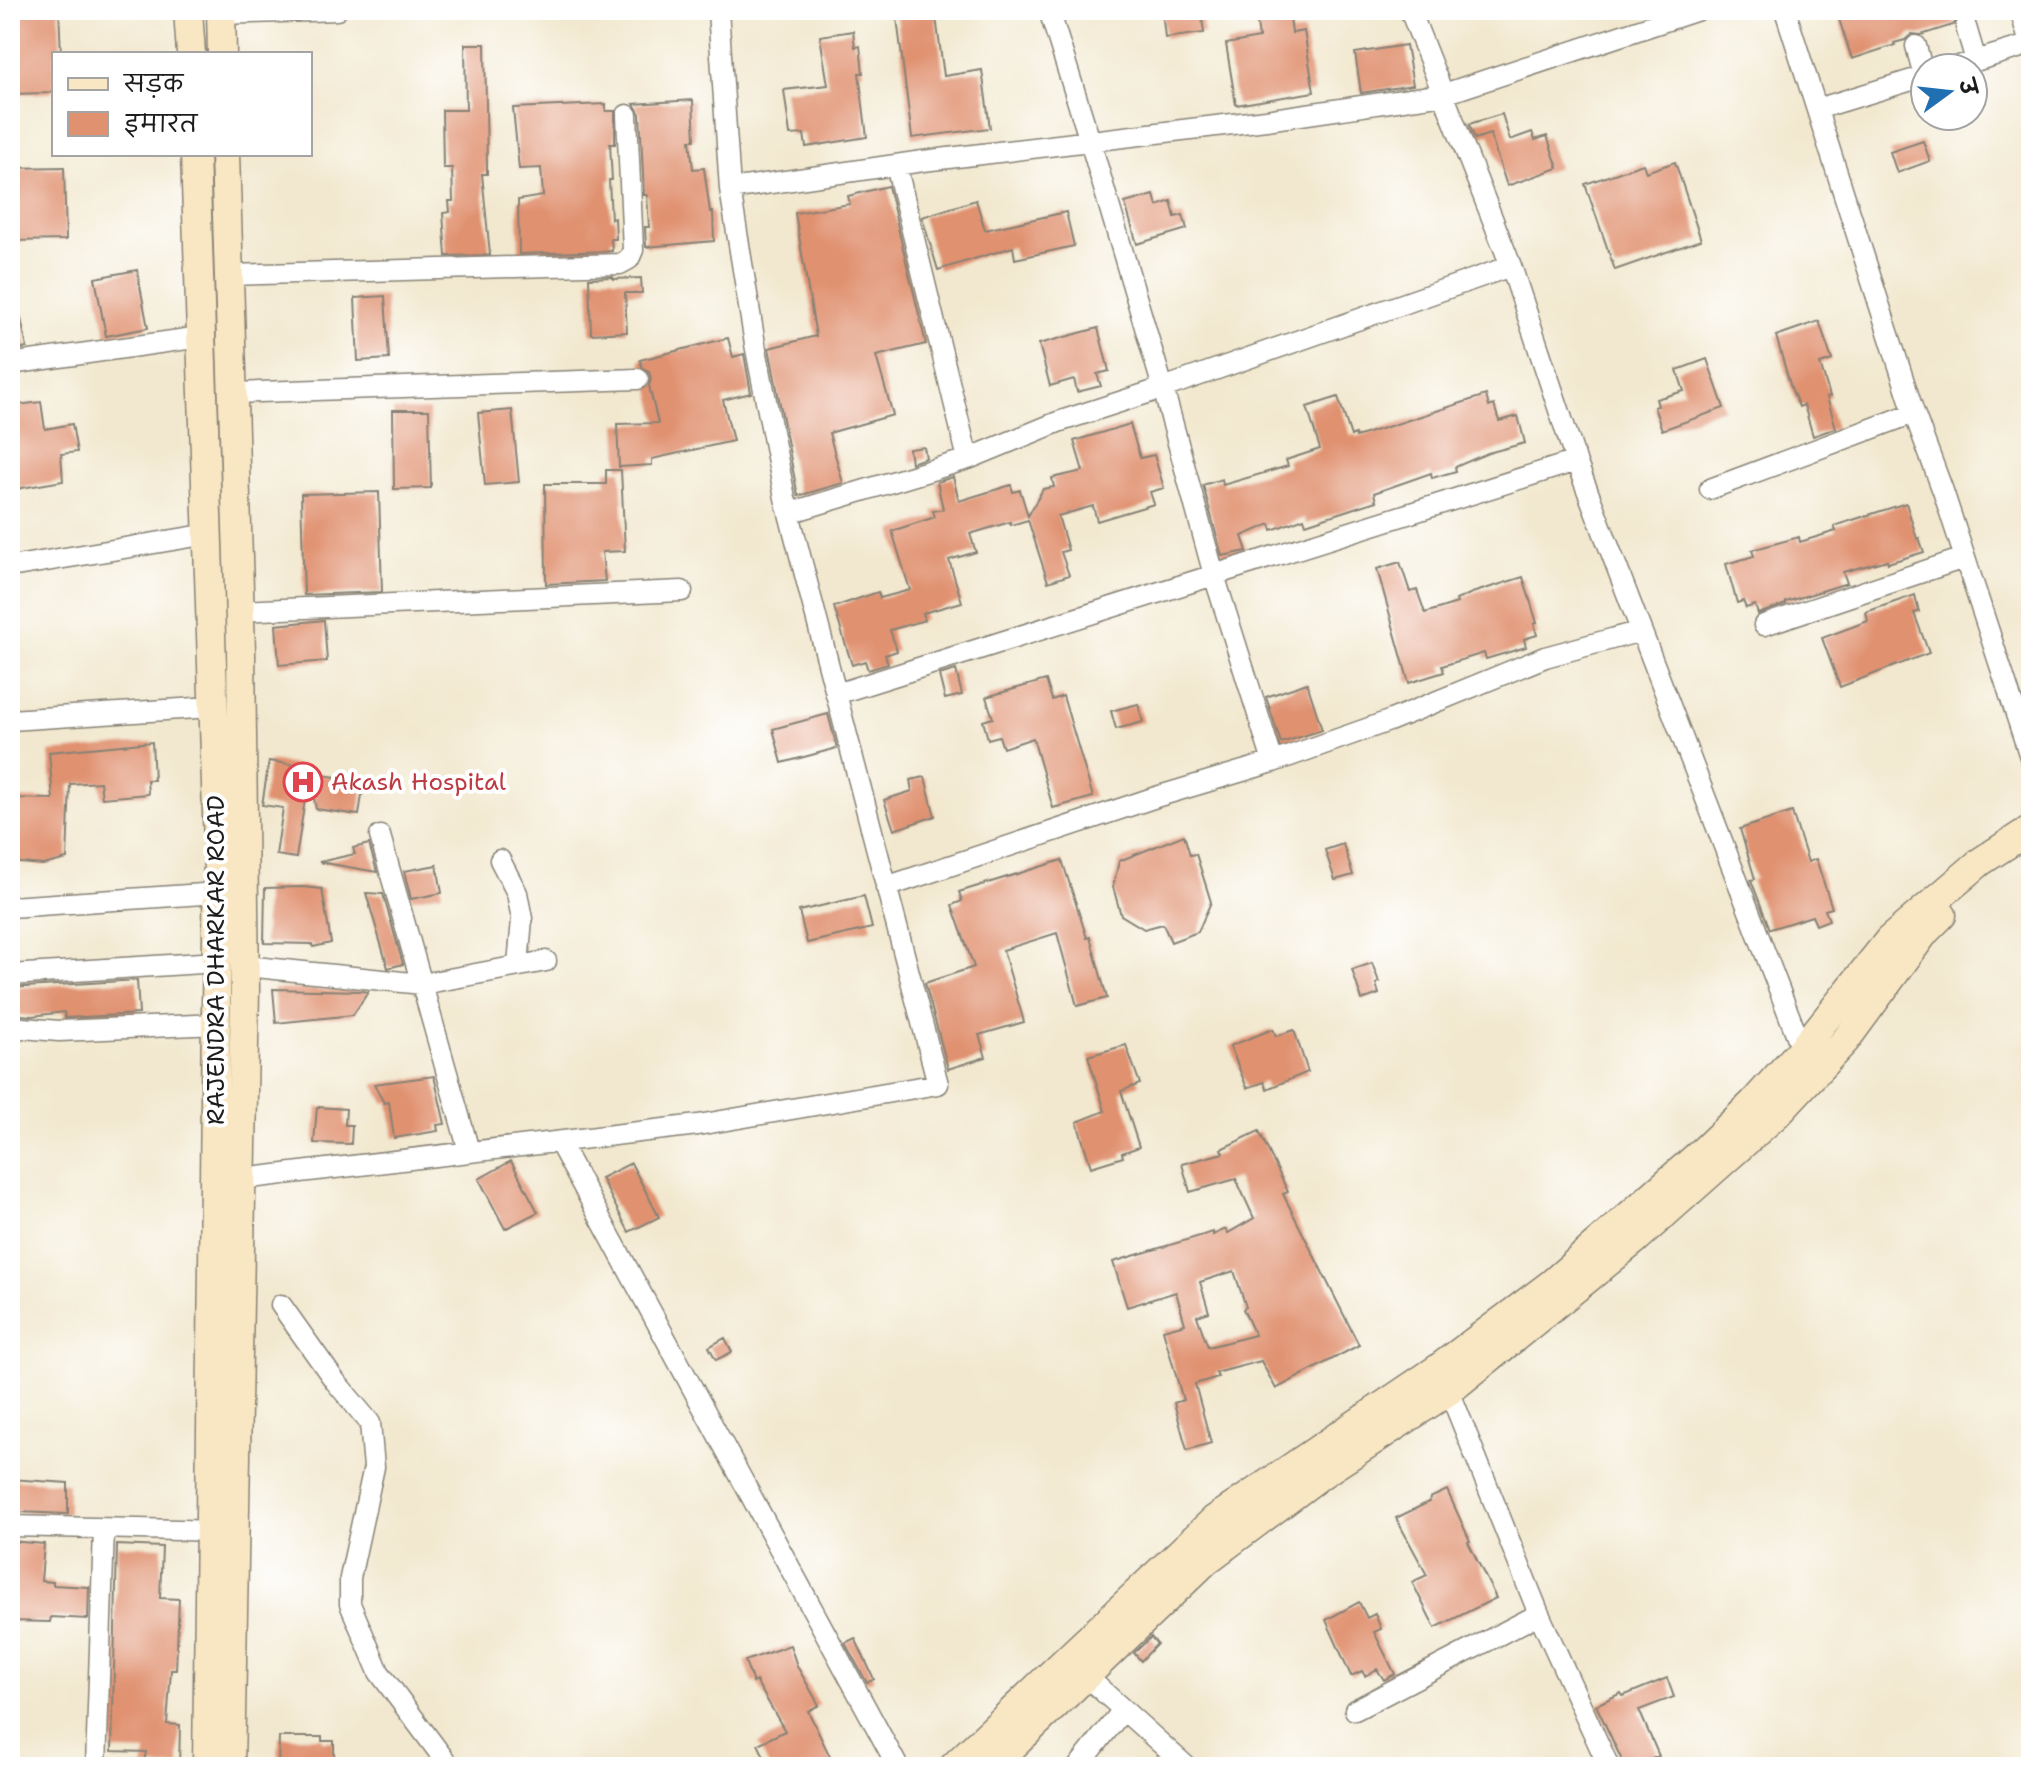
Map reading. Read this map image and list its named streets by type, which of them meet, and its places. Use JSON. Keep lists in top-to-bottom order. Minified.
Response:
{"streets":{"main road":["RAJENDRA DHARKAR ROAD"]},"places":{"hospital":["Akash Hospital"]},"legend":["सड़क","इमारत"],"north":"right"}
